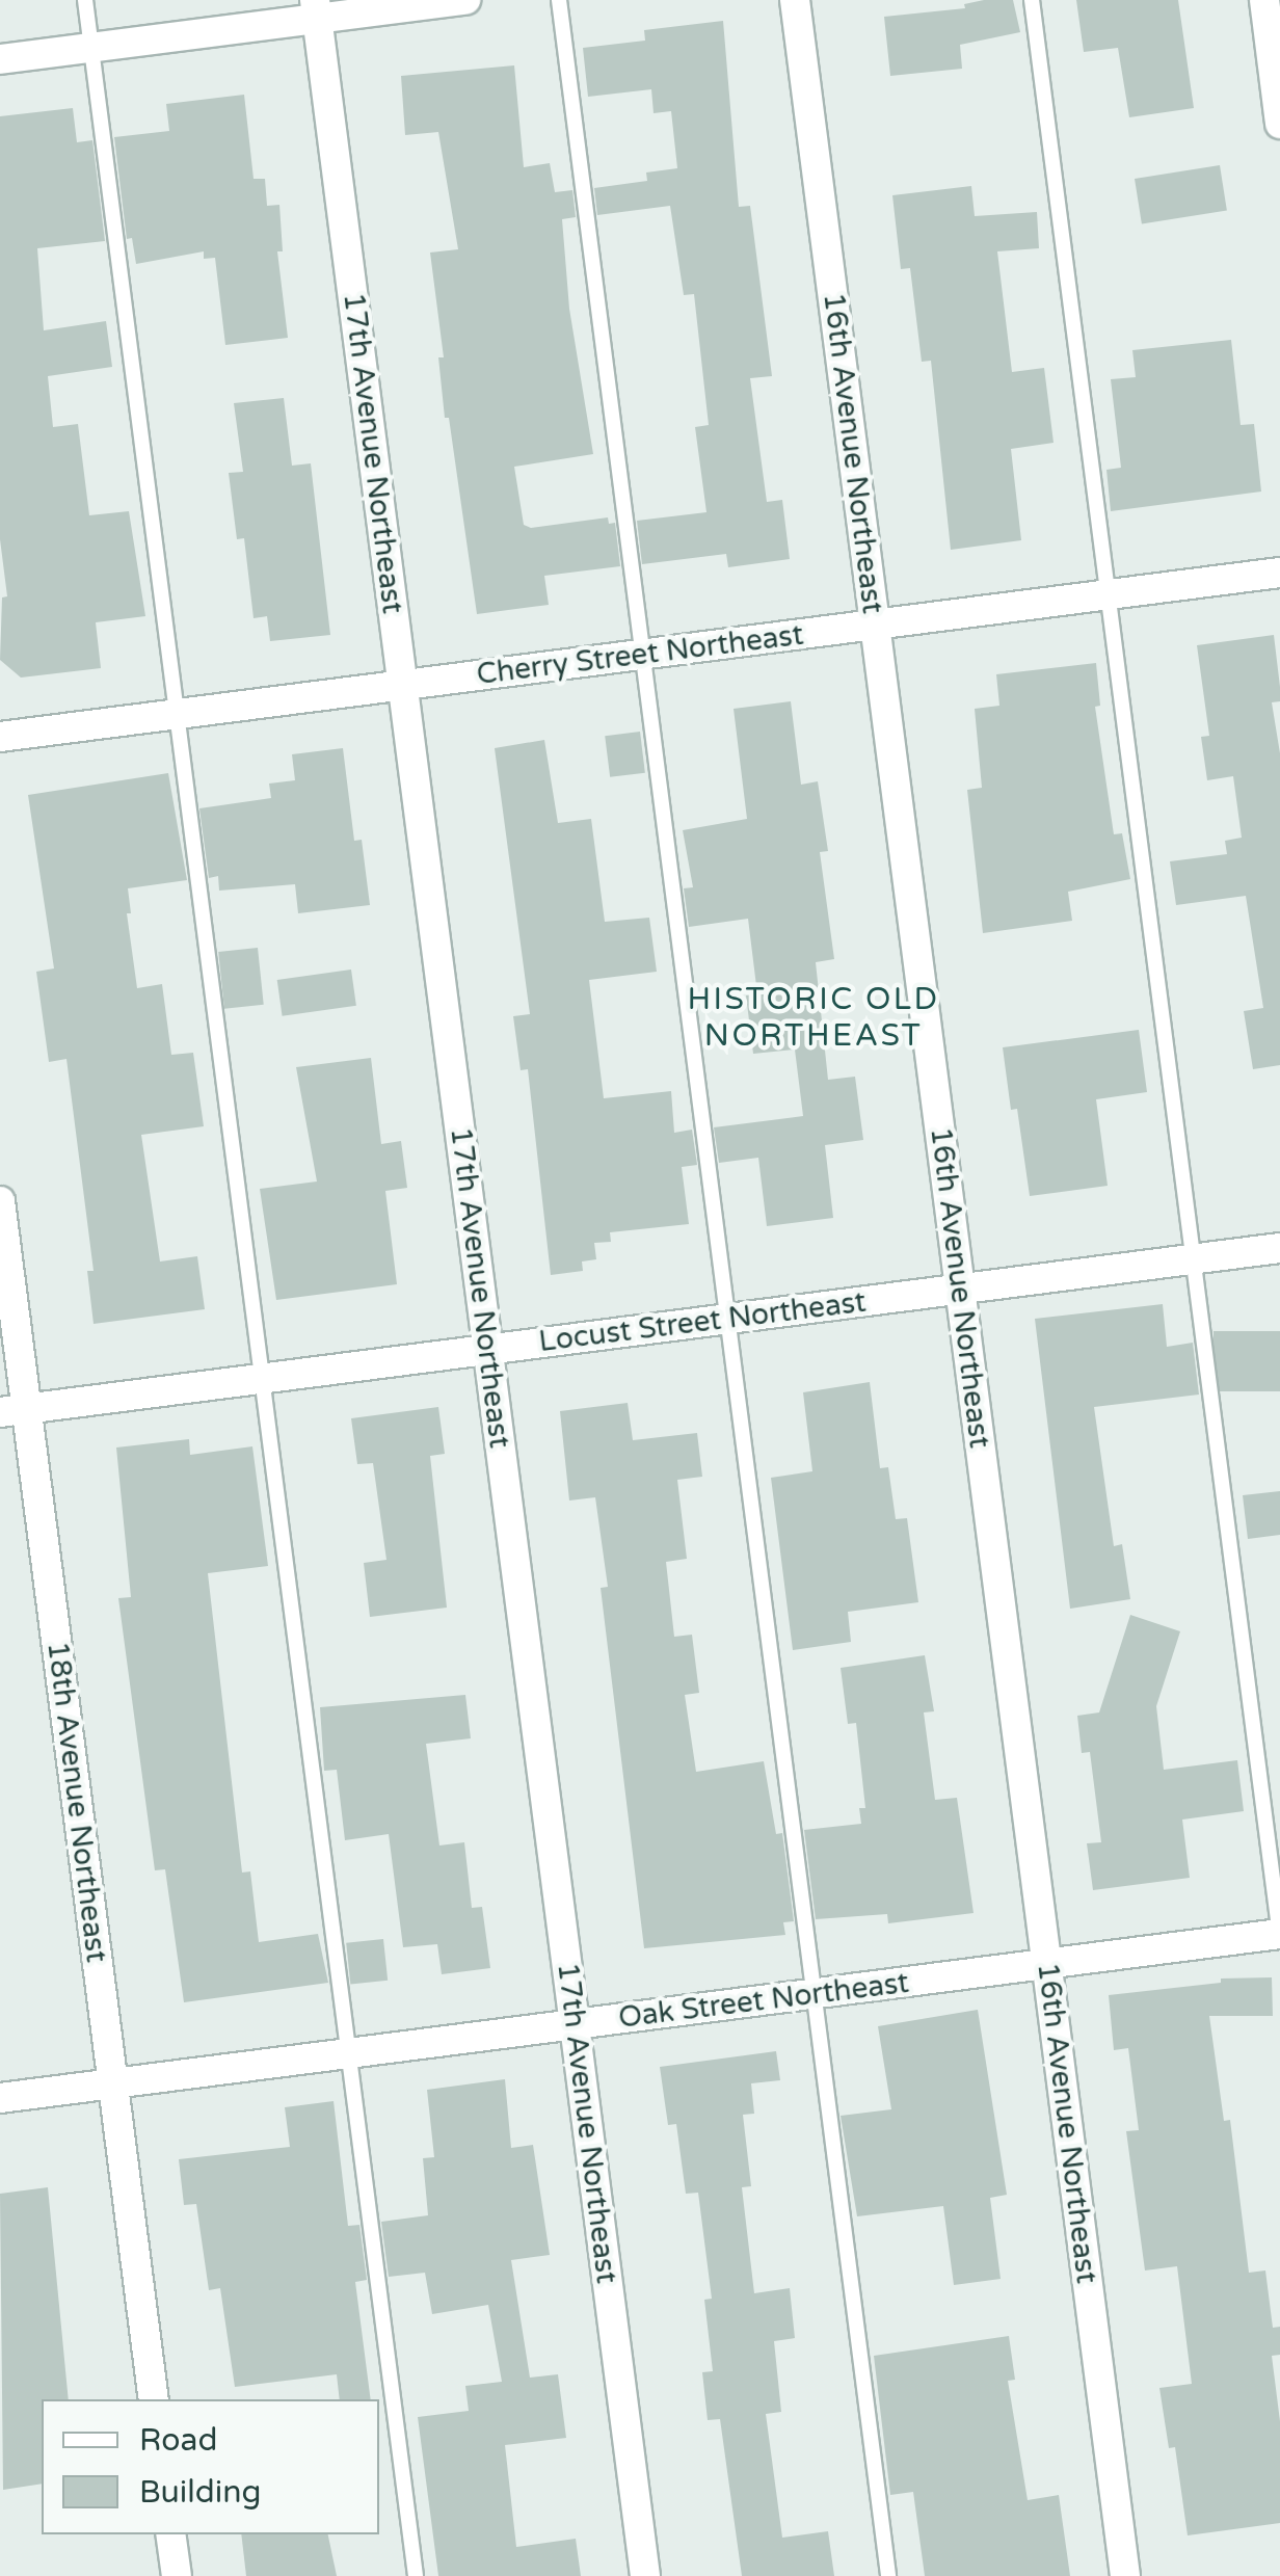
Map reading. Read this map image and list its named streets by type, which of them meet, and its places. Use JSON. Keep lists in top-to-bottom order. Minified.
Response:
{"streets":{"street":["17th Avenue Northeast","16th Avenue Northeast","Cherry Street Northeast","Locust Street Northeast","18th Avenue Northeast","Oak Street Northeast"]},"crossings":[["17th Avenue Northeast","Cherry Street Northeast"],["17th Avenue Northeast","Locust Street Northeast"],["17th Avenue Northeast","Oak Street Northeast"],["16th Avenue Northeast","Cherry Street Northeast"],["16th Avenue Northeast","Locust Street Northeast"],["16th Avenue Northeast","Oak Street Northeast"],["Locust Street Northeast","18th Avenue Northeast"],["18th Avenue Northeast","Oak Street Northeast"]],"districts":["HISTORIC OLD NORTHEAST"],"legend":["Road","Building"]}
